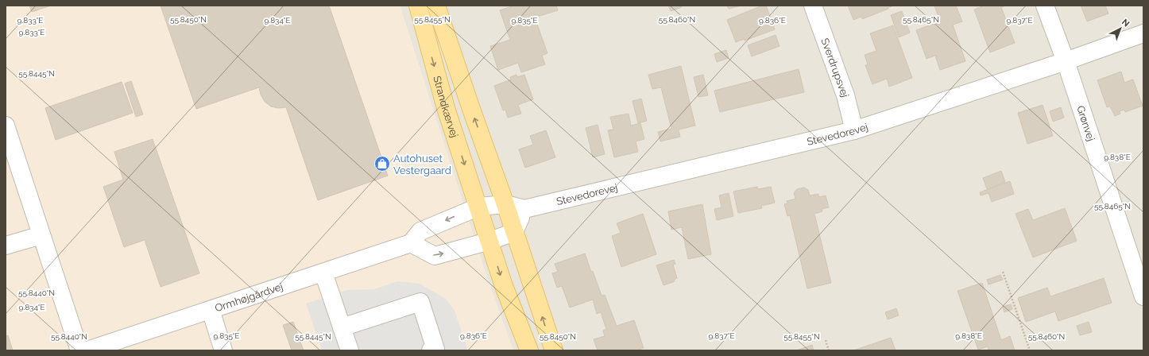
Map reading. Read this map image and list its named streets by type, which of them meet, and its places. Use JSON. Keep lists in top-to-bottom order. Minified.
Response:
{"streets":{"main road":["Strandkærvej"],"street":["Sverdrupsvej","Grønvej","Stevedorevej","Ormhøjgårdvej"]},"crossings":[["Sverdrupsvej","Stevedorevej"],["Strandkærvej","Stevedorevej"],["Grønvej","Stevedorevej"]],"places":{"shop":["Autohuset Vestergaard"]},"north":"top right","coordinates":["55.8450°N","55.8455°N","55.8460°N","55.8465°N","9.833°E","9.834°E","9.835°E","9.836°E","9.837°E","55.8445°N","9.838°E","55.8440°N"]}
